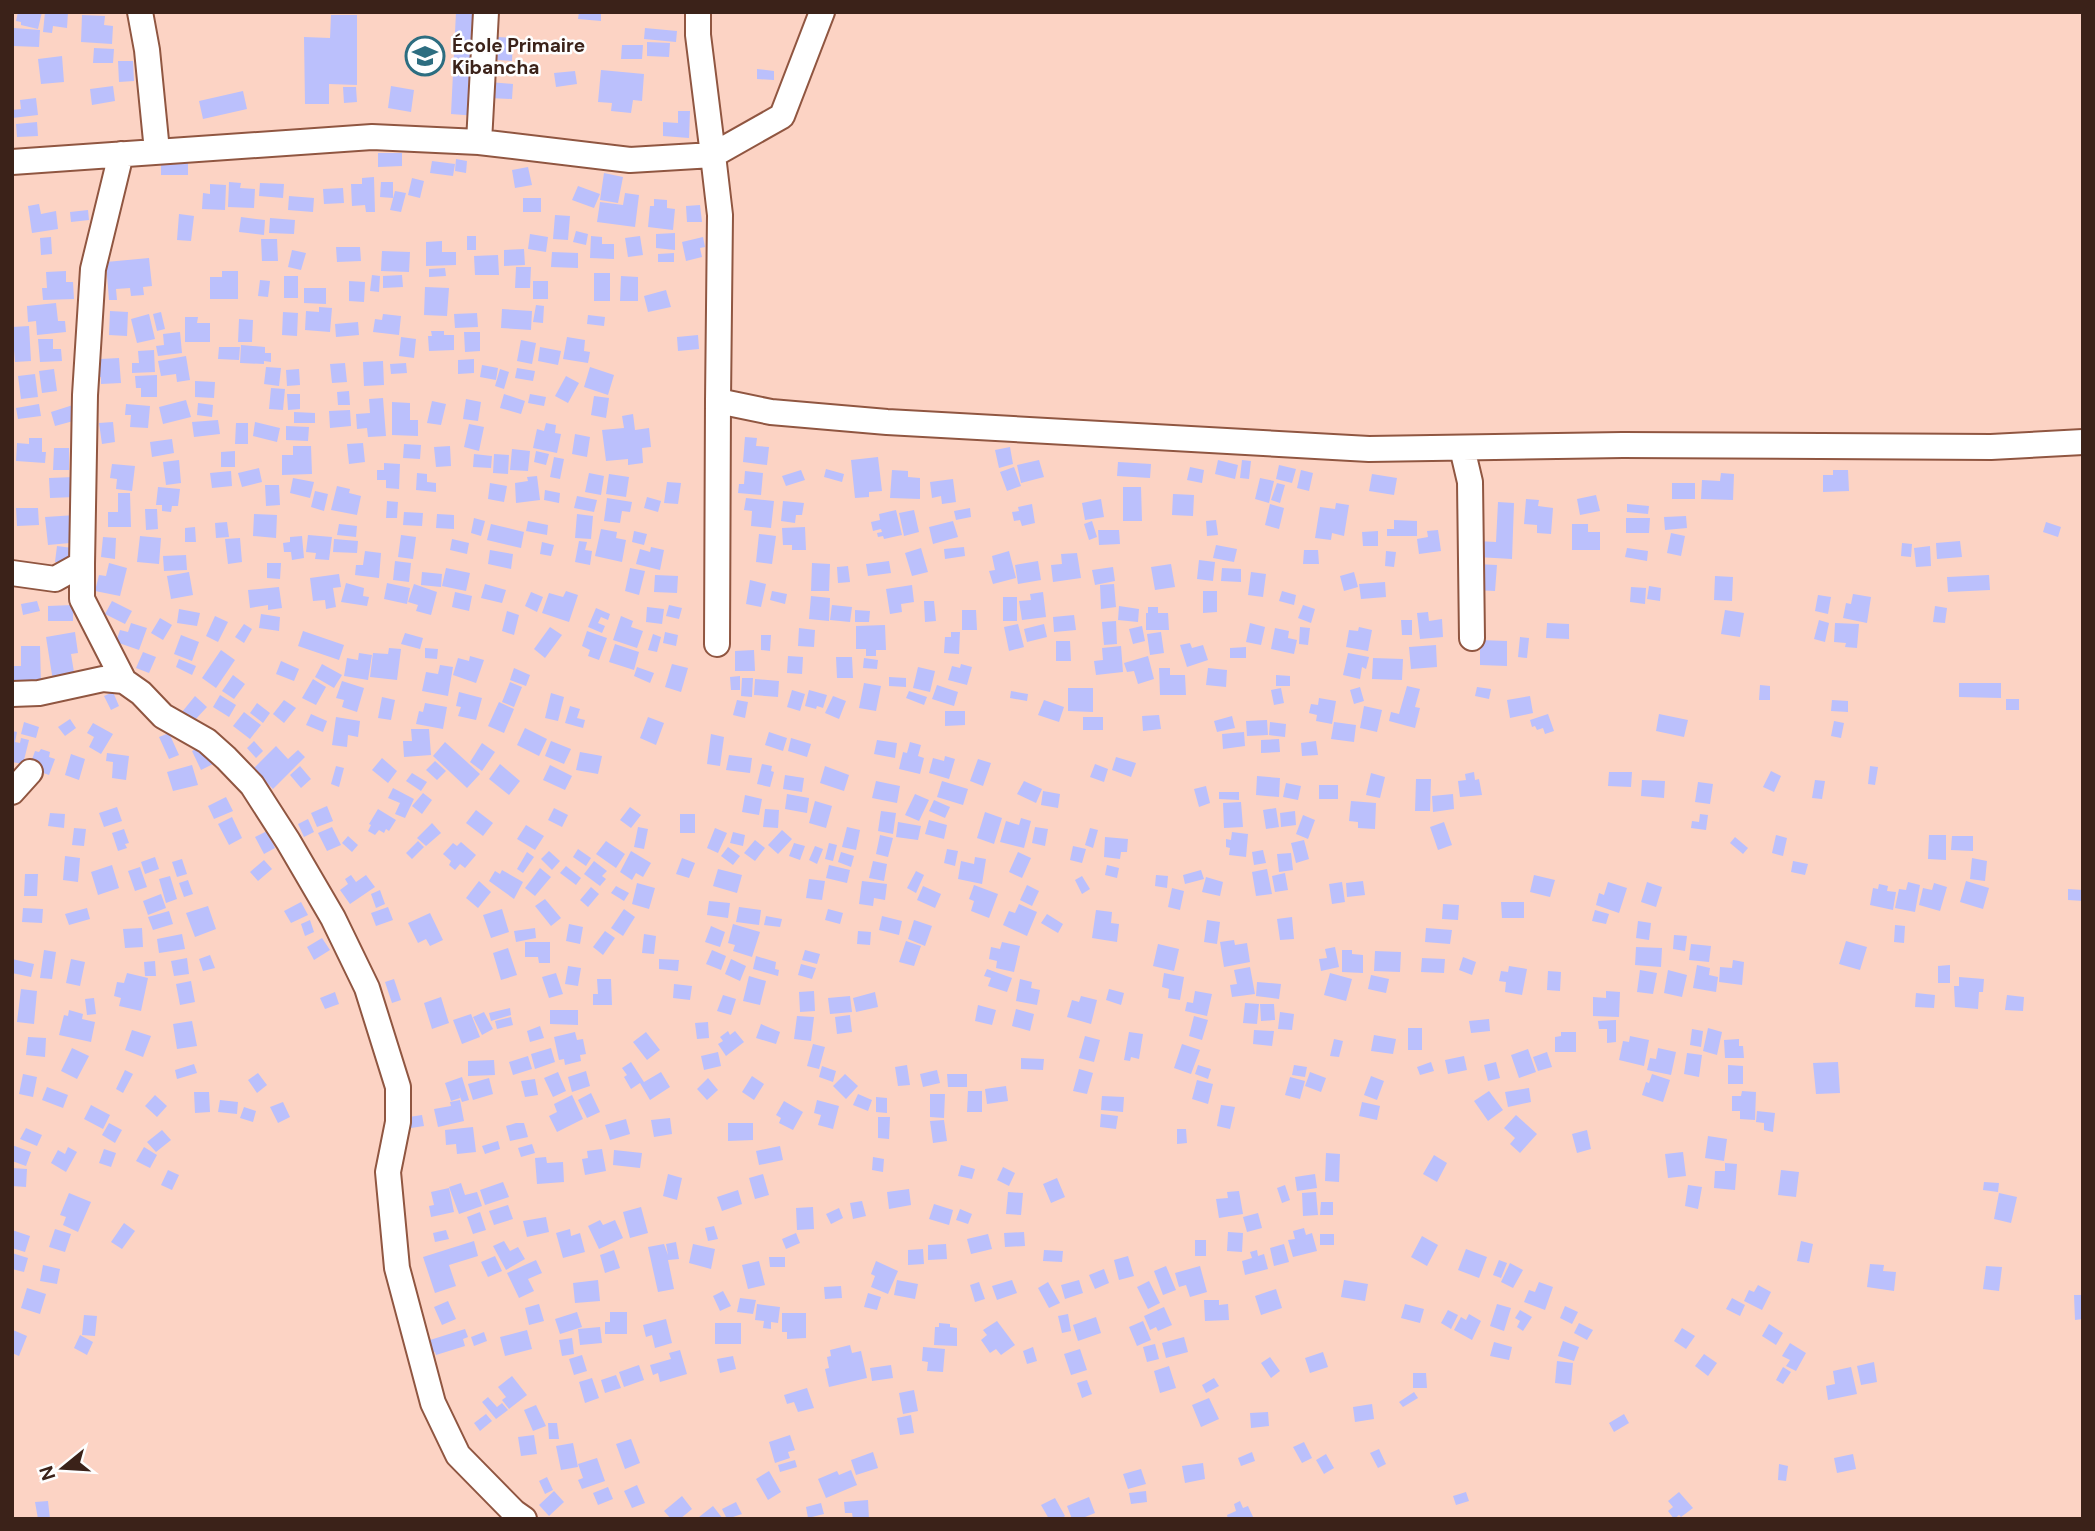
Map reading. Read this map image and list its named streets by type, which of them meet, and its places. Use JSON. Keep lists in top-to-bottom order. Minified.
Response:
{"places":{"school or university":["École Primaire Kibancha"]},"north":"left"}
